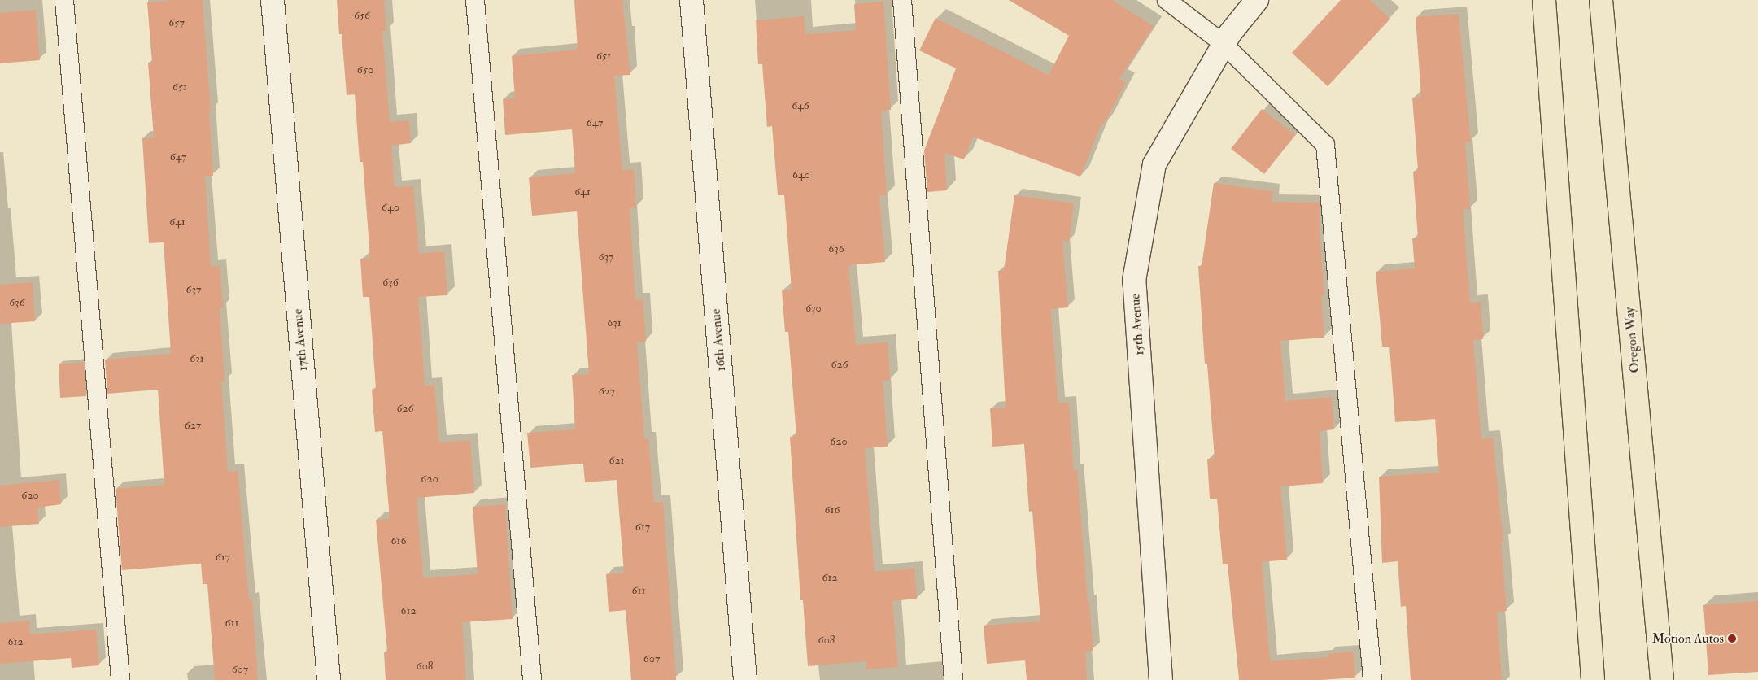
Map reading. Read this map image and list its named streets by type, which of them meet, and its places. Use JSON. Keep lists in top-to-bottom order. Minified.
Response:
{"streets":{"main road":["Oregon Way"],"street":["15th Avenue","17th Avenue","16th Avenue"]},"places":["Motion Autos"],"house_numbers":["656","657","651","650","651","646","647","647","640","641","640","641","636","637","636","637","636","630","631","631","626","627","626","627","620","621","620","620","616","617","616","617","612","611","612","611","608","612","607","608","607"]}
